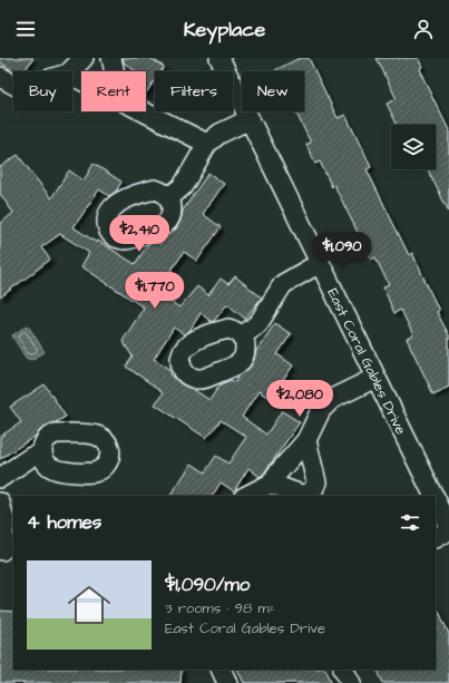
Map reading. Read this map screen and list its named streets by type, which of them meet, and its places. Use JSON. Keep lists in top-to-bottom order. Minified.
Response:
{"streets":{"street":["East Coral Gables Drive"]},"page":{"header":"Keyplace","chip":["Buy","Rent","Filters","New"],"price":["$2,410","$1,090","$1,770","$2,080"],"heading":"4 homes","list":[{"name":"$1,090/mo","note":"3 rooms · 98 m² · East Coral Gables Drive"}]}}
